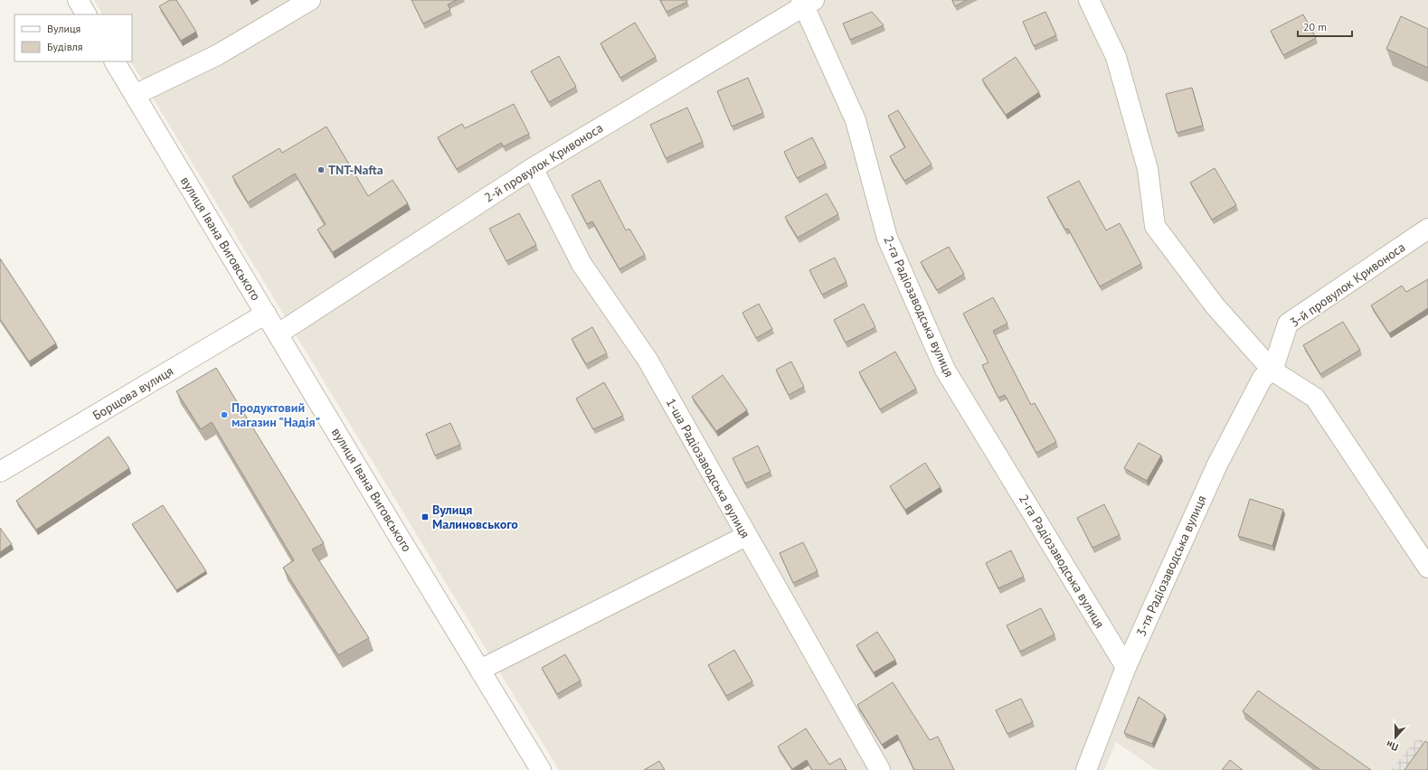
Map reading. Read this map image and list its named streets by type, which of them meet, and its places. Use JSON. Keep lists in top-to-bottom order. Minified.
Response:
{"streets":{"street":["2-й провулок Кривоноса","вулиця Івана Виговського","3-й провулок Кривоноса","2-га Радіозаводська вулиця","Борщова вулиця","1-ша Радіозаводська вулиця","3-тя Радіозаводська вулиця"]},"crossings":[["2-й провулок Кривоноса","вулиця Івана Виговського"],["2-й провулок Кривоноса","2-га Радіозаводська вулиця"],["2-й провулок Кривоноса","1-ша Радіозаводська вулиця"],["вулиця Івана Виговського","Борщова вулиця"],["3-й провулок Кривоноса","3-тя Радіозаводська вулиця"],["2-га Радіозаводська вулиця","3-тя Радіозаводська вулиця"]],"places":{"other":["TNT-Nafta","Продуктовий магазин \"Надія\""],"transit":["Вулиця Малиновського"]},"legend":["Вулиця","Будівля"],"scale_bar":"20 m","north":"bottom"}
